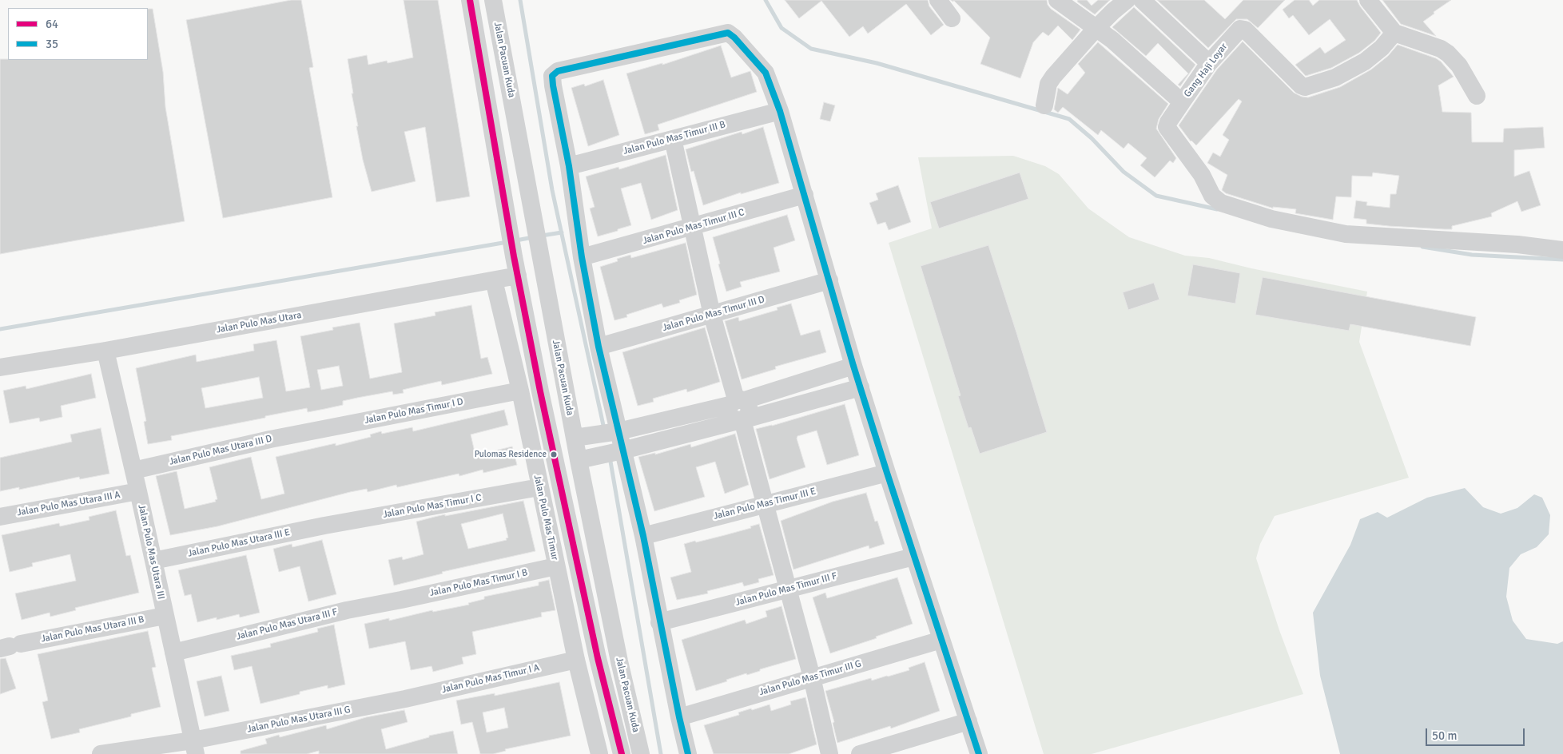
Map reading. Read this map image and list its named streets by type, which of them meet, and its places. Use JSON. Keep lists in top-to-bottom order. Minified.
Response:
{"streets":{"street":["Jalan Pacuan Kuda","Gang Haji Loyar","Jalan Pulo Mas Timur III B","Jalan Pulo Mas Timur III C","Jalan Pulo Mas Timur III D","Jalan Pulo Mas Utara","Jalan Pulo Mas Timur I D","Jalan Pulo Mas Utara III D","Jalan Pulo Mas Utara III A","Jalan Pulo Mas Timur III E","Jalan Pulo Mas Timur I C","Jalan Pulo Mas Timur","Jalan Pulo Mas Utara III E","Jalan Pulo Mas Utara III","Jalan Pulo Mas Timur I B","Jalan Pulo Mas Timur III F","Jalan Pulo Mas Utara III F","Jalan Pulo Mas Utara III B","Jalan Pulo Mas Timur III G","Jalan Pulo Mas Timur I A","Jalan Pulo Mas Utara III G"]},"crossings":[["Jalan Pulo Mas Utara","Jalan Pulo Mas Timur"],["Jalan Pulo Mas Utara","Jalan Pulo Mas Utara III"],["Jalan Pulo Mas Timur I D","Jalan Pulo Mas Utara III D"],["Jalan Pulo Mas Timur I D","Jalan Pulo Mas Timur"],["Jalan Pulo Mas Utara III D","Jalan Pulo Mas Utara III"],["Jalan Pulo Mas Utara III A","Jalan Pulo Mas Utara III"],["Jalan Pulo Mas Timur I C","Jalan Pulo Mas Timur"],["Jalan Pulo Mas Timur I C","Jalan Pulo Mas Utara III E"],["Jalan Pulo Mas Timur","Jalan Pulo Mas Timur I B"],["Jalan Pulo Mas Timur","Jalan Pulo Mas Timur I A"],["Jalan Pulo Mas Utara III E","Jalan Pulo Mas Utara III"],["Jalan Pulo Mas Utara III","Jalan Pulo Mas Utara III F"],["Jalan Pulo Mas Utara III","Jalan Pulo Mas Utara III B"],["Jalan Pulo Mas Utara III","Jalan Pulo Mas Utara III G"],["Jalan Pulo Mas Timur I B","Jalan Pulo Mas Utara III F"],["Jalan Pulo Mas Timur I A","Jalan Pulo Mas Utara III G"]],"places":["Pulomas Residence"],"lines":["transit line 64","transit line 35"],"legend":["64","35"],"scale_bar":"50 m"}
